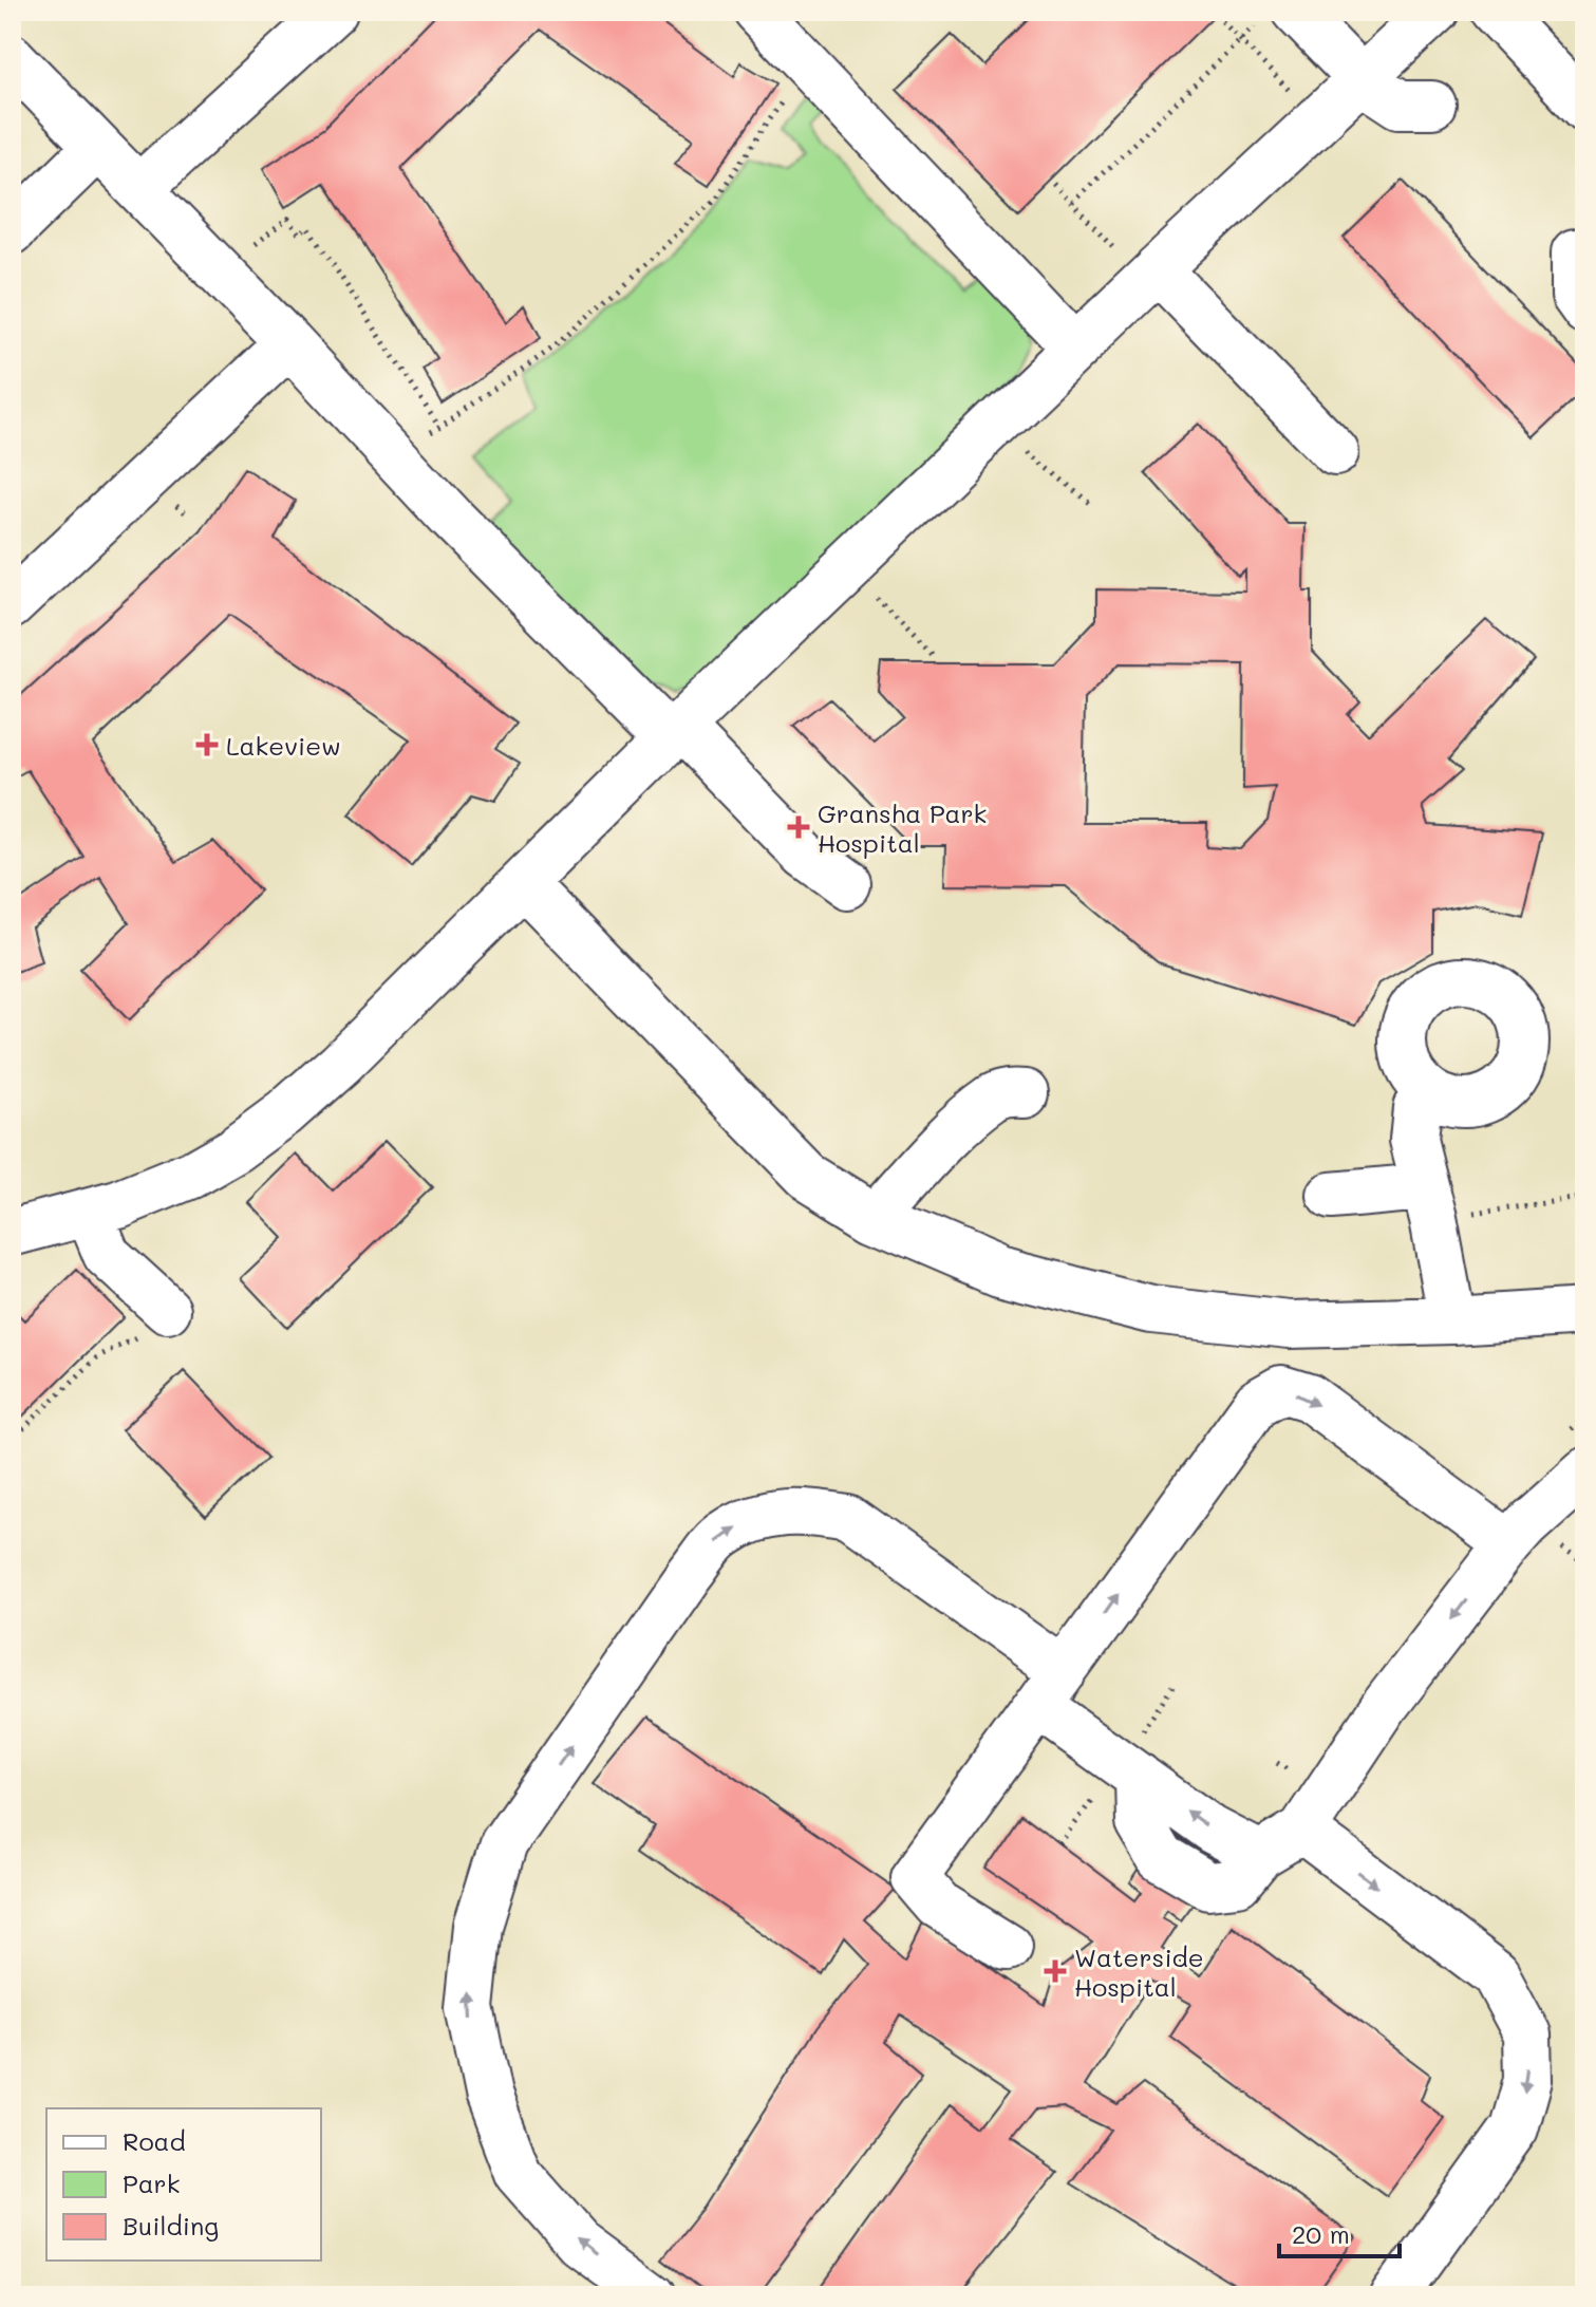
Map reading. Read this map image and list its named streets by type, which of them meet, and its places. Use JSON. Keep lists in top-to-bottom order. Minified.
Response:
{"places":{"health":["Lakeview","Gransha Park Hospital","Waterside Hospital"]},"legend":["Road","Park","Building"],"scale_bar":"20 m"}
